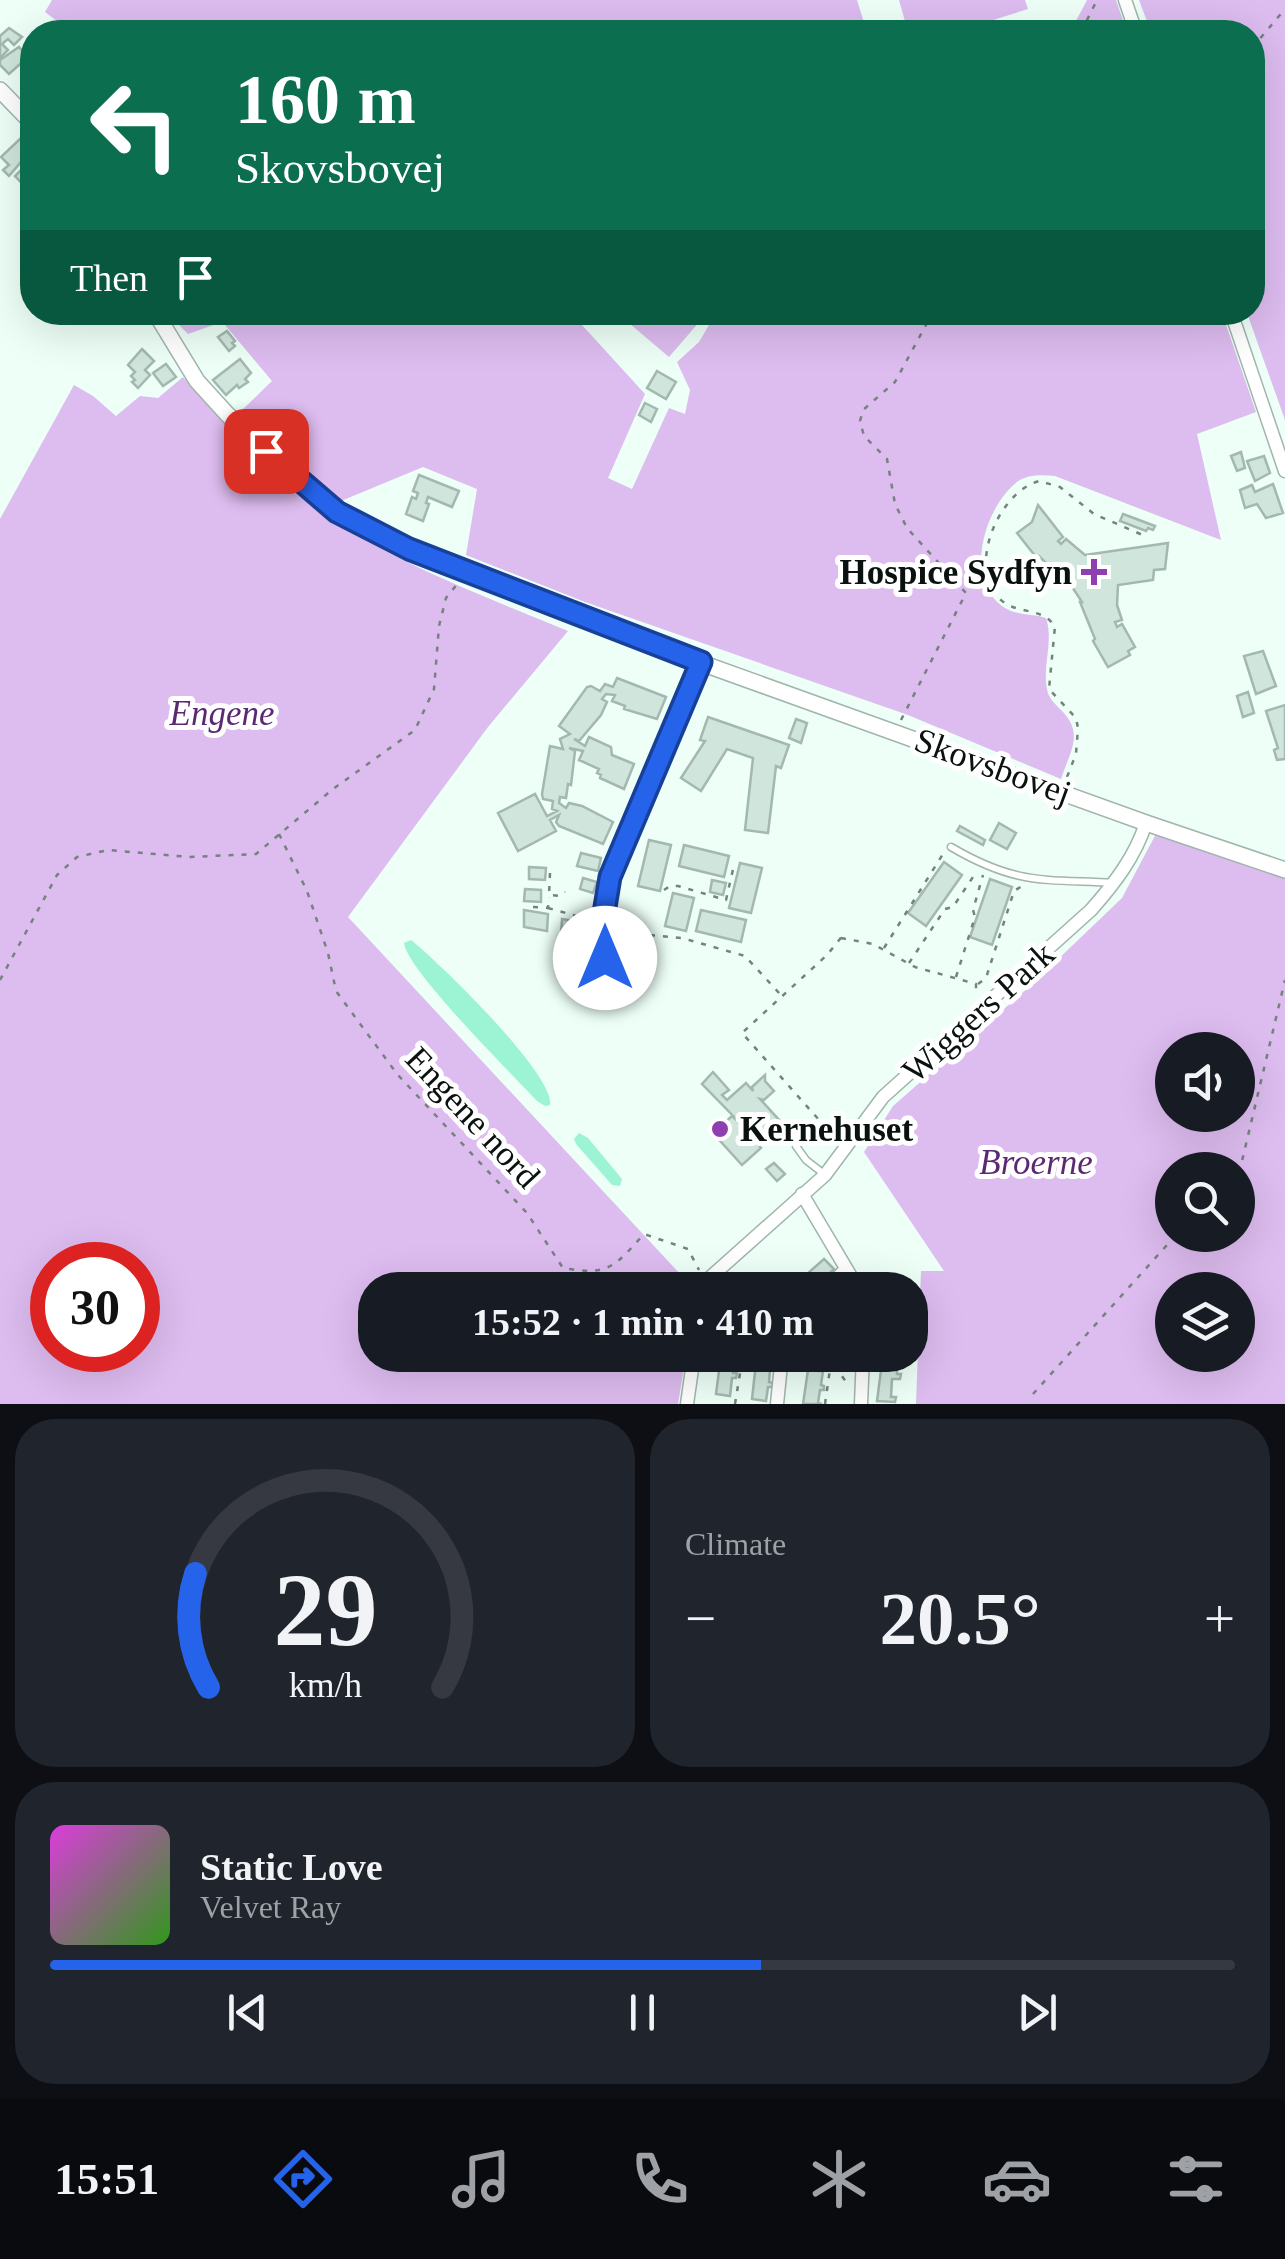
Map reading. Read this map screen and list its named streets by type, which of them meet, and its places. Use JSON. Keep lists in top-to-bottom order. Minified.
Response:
{"streets":{"street":["Skovsbovej","Wiggers Park"],"path":["Engene nord"]},"crossings":[["Skovsbovej","Wiggers Park"]],"parks":["Engene","Broerne"],"places":{"health":["Hospice Sydfyn"],"other":["Kernehuset"]},"page":{"turn":["160 m","Skovsbovej"],"then":"Then","limit":"30","trip":"15:52 · 1 min · 410 m","tile":"Climate","heat":["−","20.5°","+"],"song":["Static Love","Velvet Ray"],"tabs":"15:51","gauge":["29","km/h"]}}
